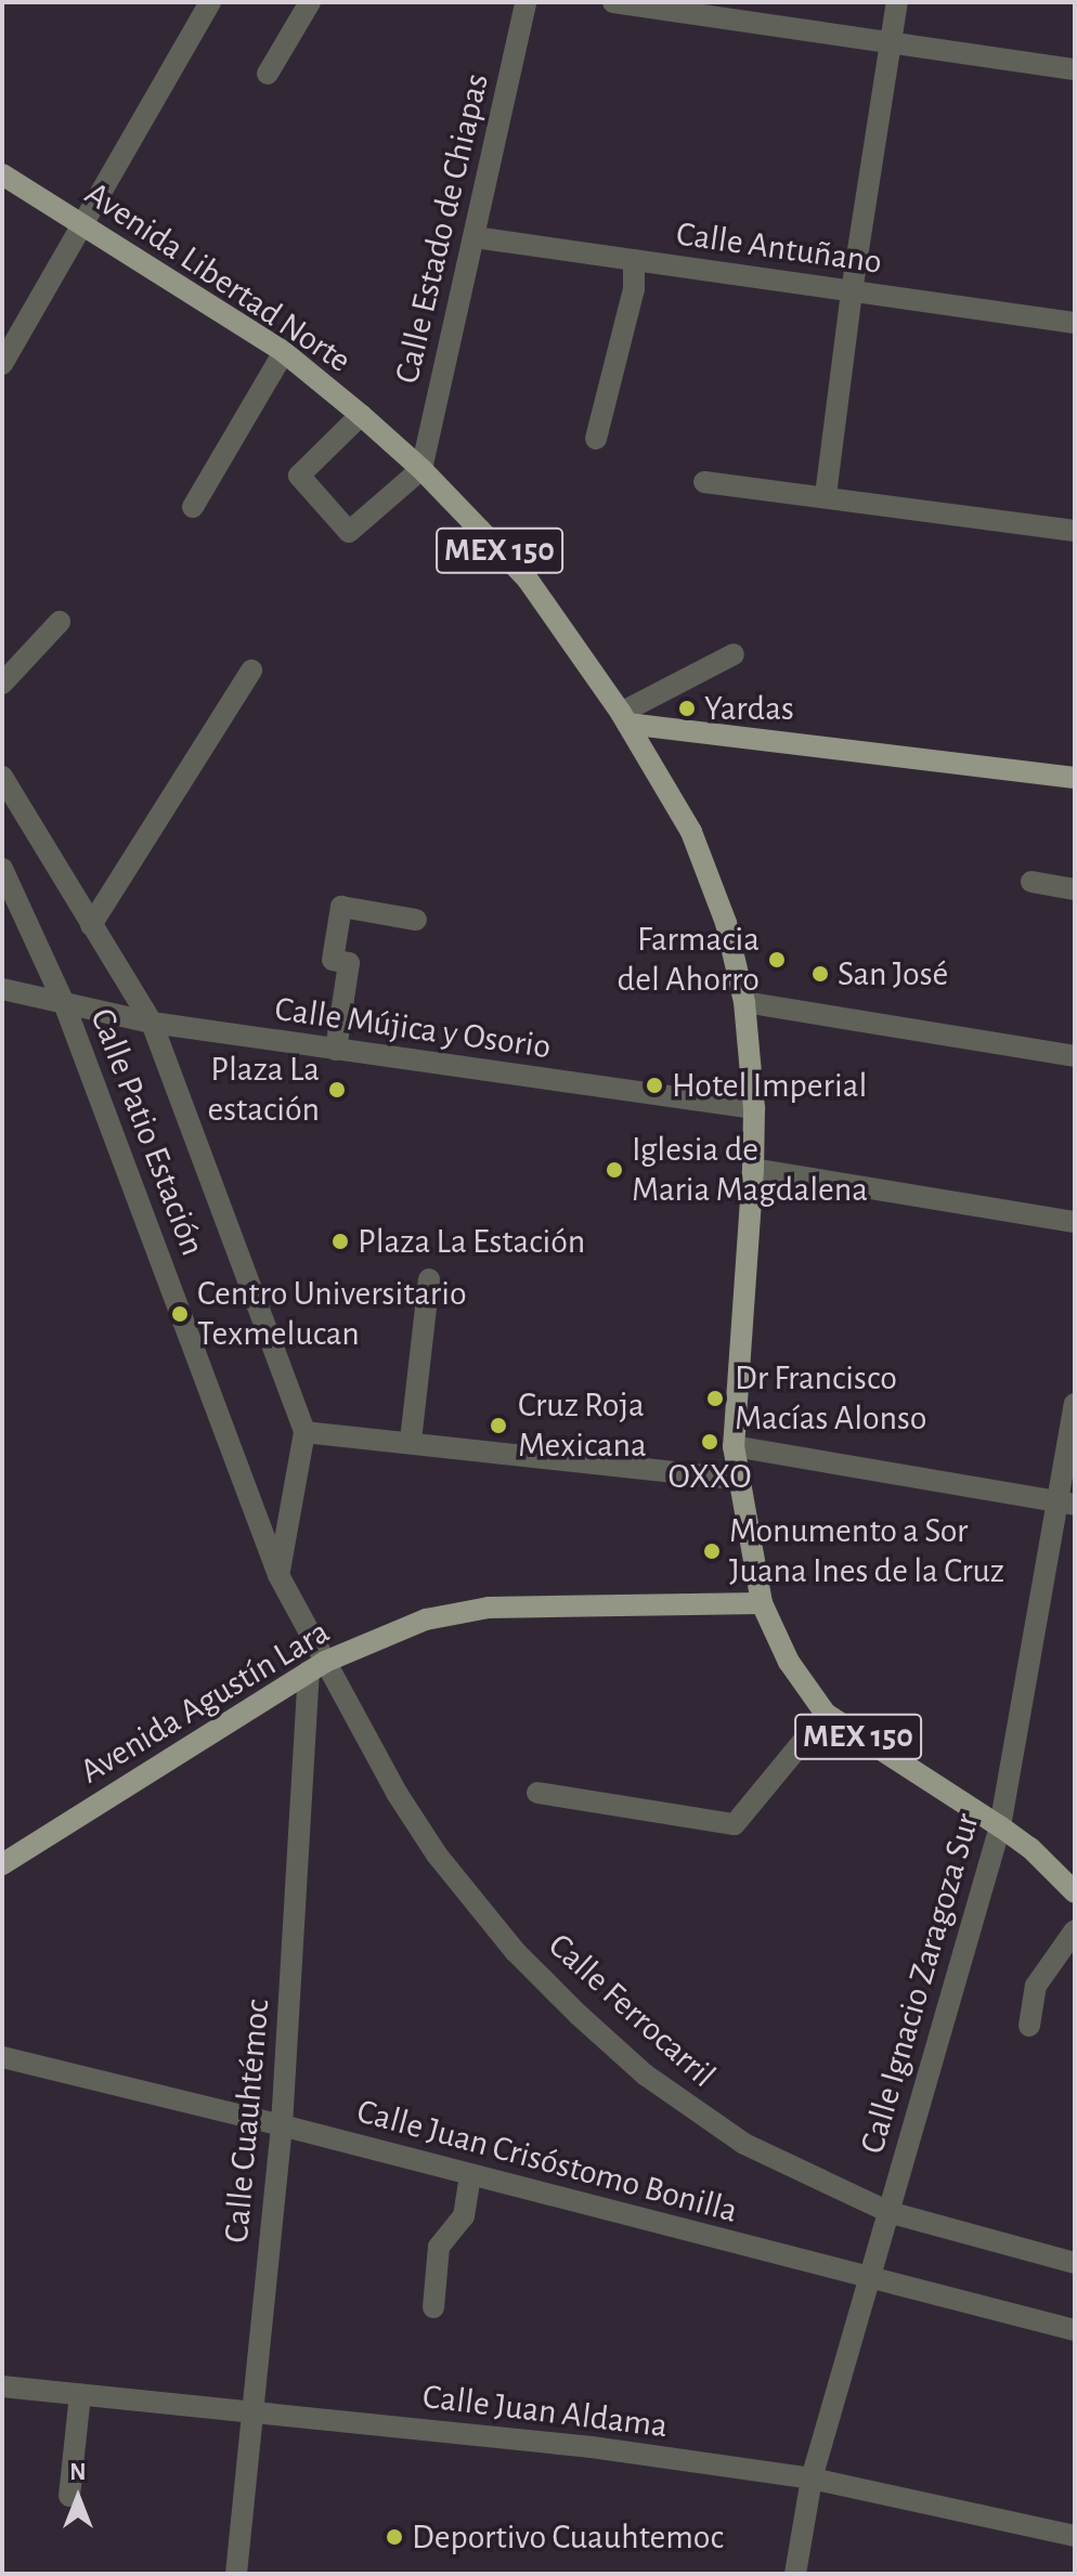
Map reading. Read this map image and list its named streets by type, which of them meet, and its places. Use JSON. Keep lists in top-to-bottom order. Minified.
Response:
{"streets":{"main road":["Avenida Libertad Norte","MEX 150","Avenida Agustín Lara"],"street":["Calle Estado de Chiapas","Calle Antuñano","Calle Mújica y Osorio","Calle Patio Estación","Calle Ignacio Zaragoza Sur","Calle Ferrocarril","Calle Cuauhtémoc","Calle Juan Crisóstomo Bonilla","Calle Juan Aldama"]},"crossings":[["Calle Estado de Chiapas","Calle Antuñano"],["Calle Estado de Chiapas","Avenida Libertad Norte"],["Avenida Libertad Norte","MEX 150"],["Avenida Libertad Norte","Calle Mújica y Osorio"],["MEX 150","Calle Mújica y Osorio"],["MEX 150","Avenida Agustín Lara"],["MEX 150","Calle Ignacio Zaragoza Sur"],["Calle Mújica y Osorio","Calle Patio Estación"],["Calle Patio Estación","Avenida Agustín Lara"],["Calle Patio Estación","Calle Ferrocarril"],["Calle Patio Estación","Calle Cuauhtémoc"],["Avenida Agustín Lara","Calle Ferrocarril"],["Avenida Agustín Lara","Calle Cuauhtémoc"],["Calle Ignacio Zaragoza Sur","Calle Ferrocarril"],["Calle Ignacio Zaragoza Sur","Calle Juan Crisóstomo Bonilla"],["Calle Ignacio Zaragoza Sur","Calle Juan Aldama"],["Calle Ferrocarril","Calle Cuauhtémoc"],["Calle Cuauhtémoc","Calle Juan Crisóstomo Bonilla"],["Calle Cuauhtémoc","Calle Juan Aldama"]],"places":["Yardas","Farmacia del Ahorro","San José","Hotel Imperial","Plaza La estación","Iglesia de Maria Magdalena","Plaza La Estación","Centro Universitario Texmelucan","Dr Francisco Macías Alonso","Cruz Roja Mexicana","OXXO","Monumento a Sor Juana Ines de la Cruz","Deportivo Cuauhtemoc"],"north":"top"}
